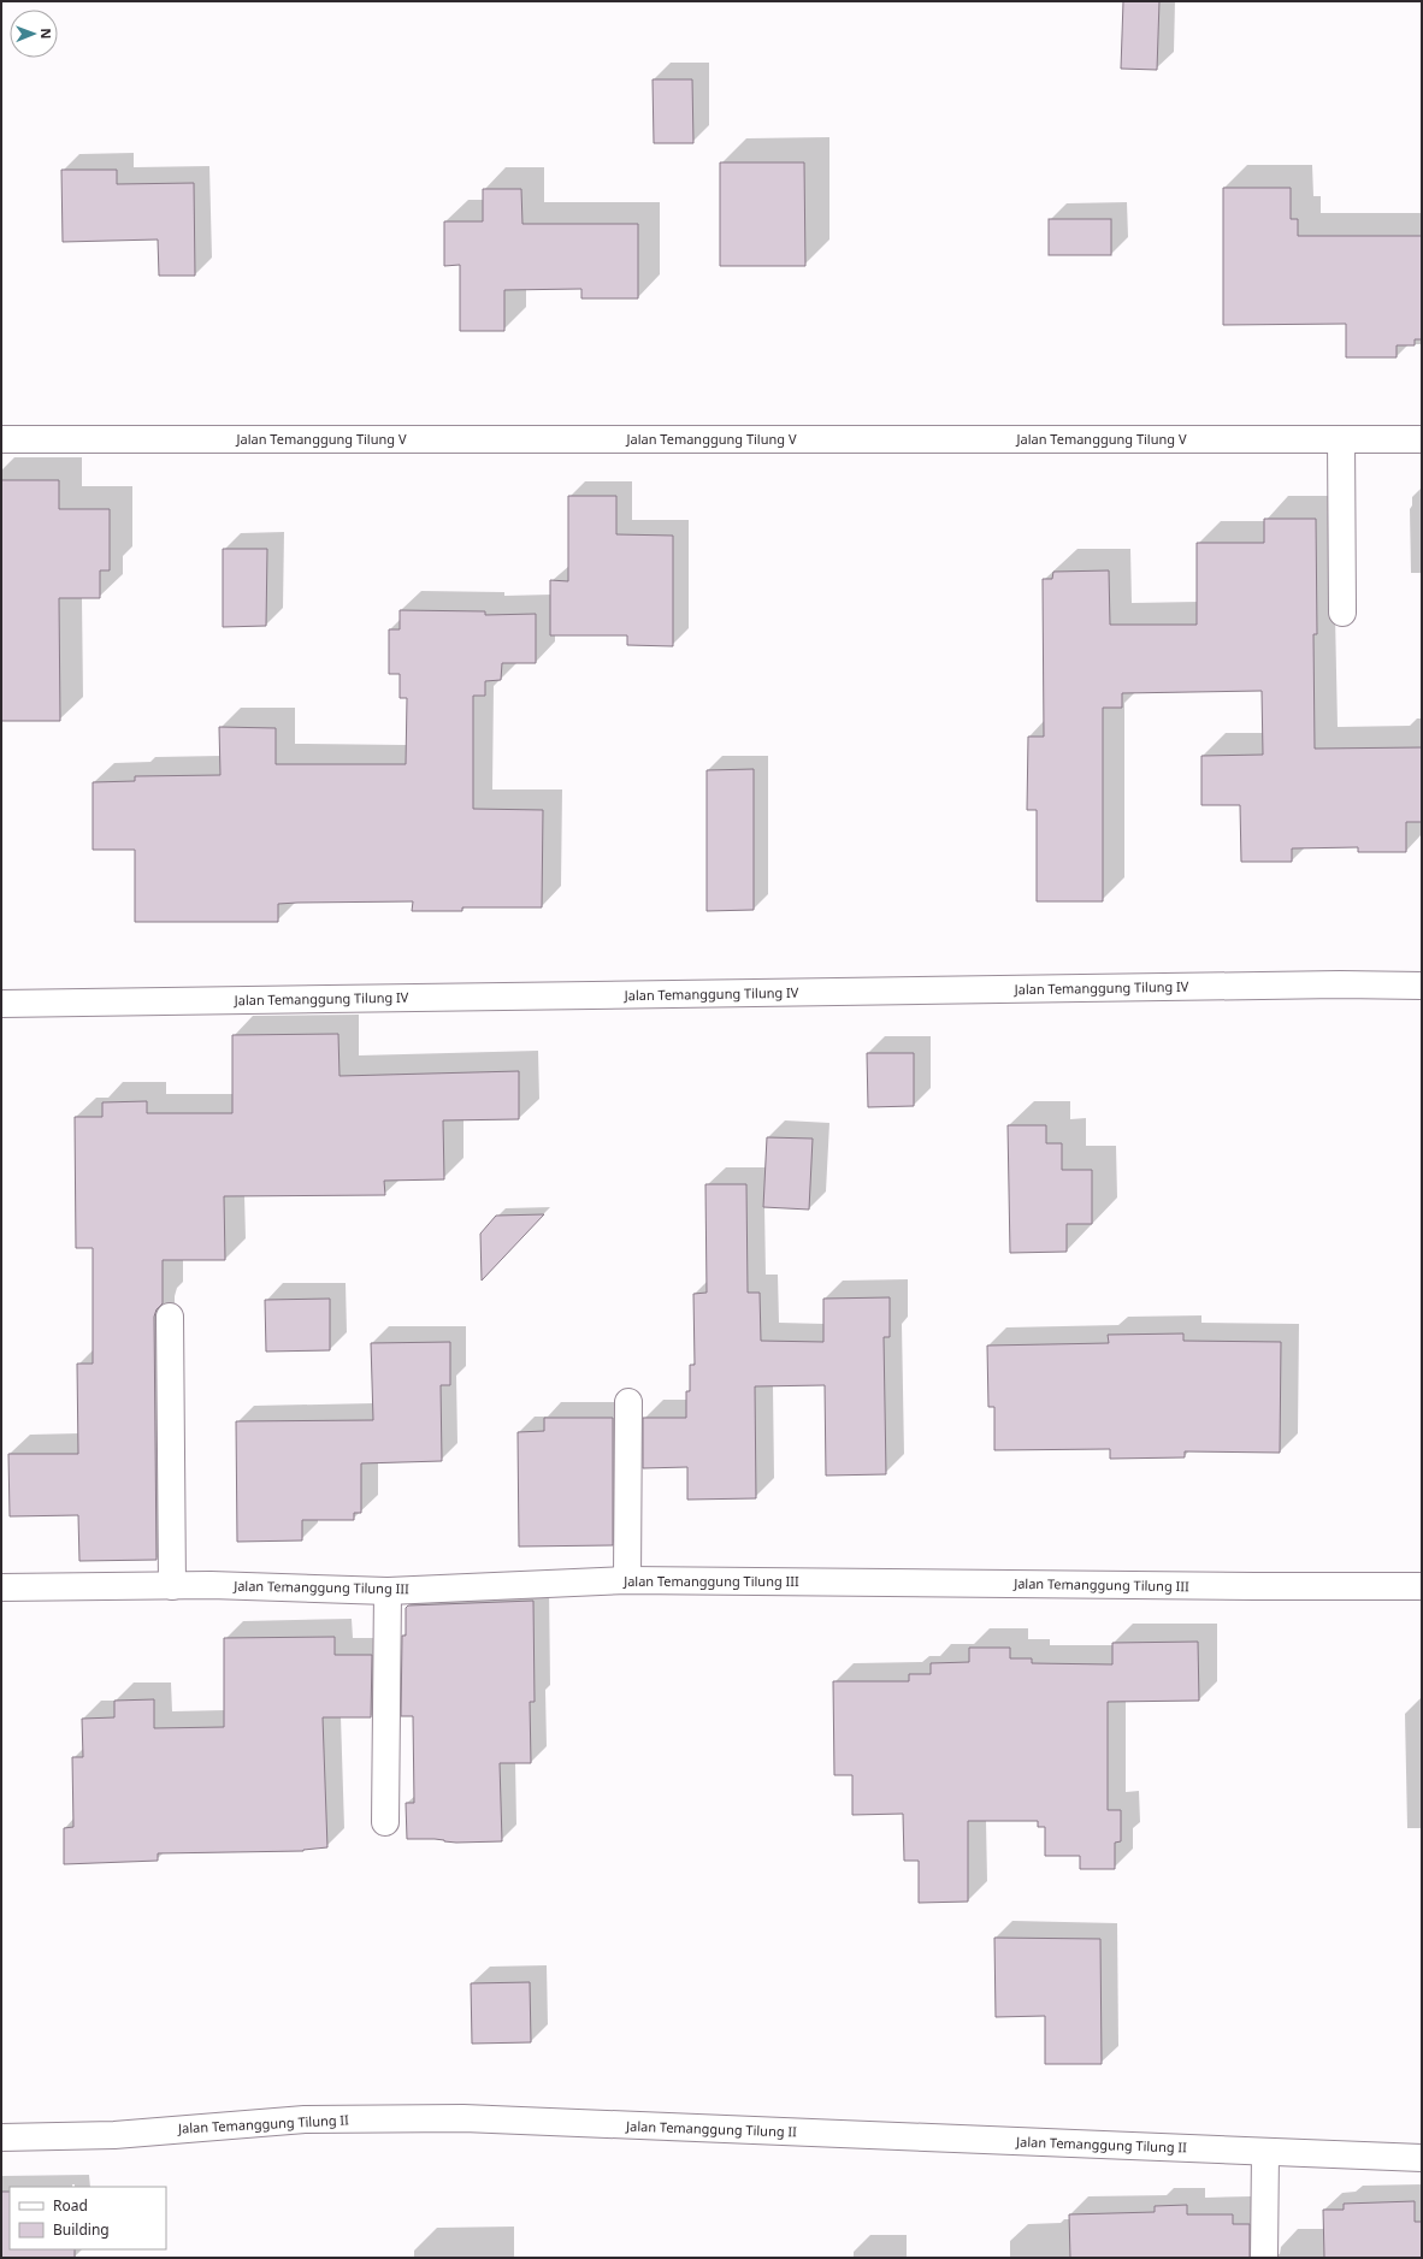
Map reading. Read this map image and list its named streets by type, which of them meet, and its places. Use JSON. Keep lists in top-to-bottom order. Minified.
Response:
{"streets":{"street":["Jalan Temanggung Tilung V","Jalan Temanggung Tilung IV","Jalan Temanggung Tilung III","Jalan Temanggung Tilung II"]},"legend":["Road","Building"],"north":"right"}
